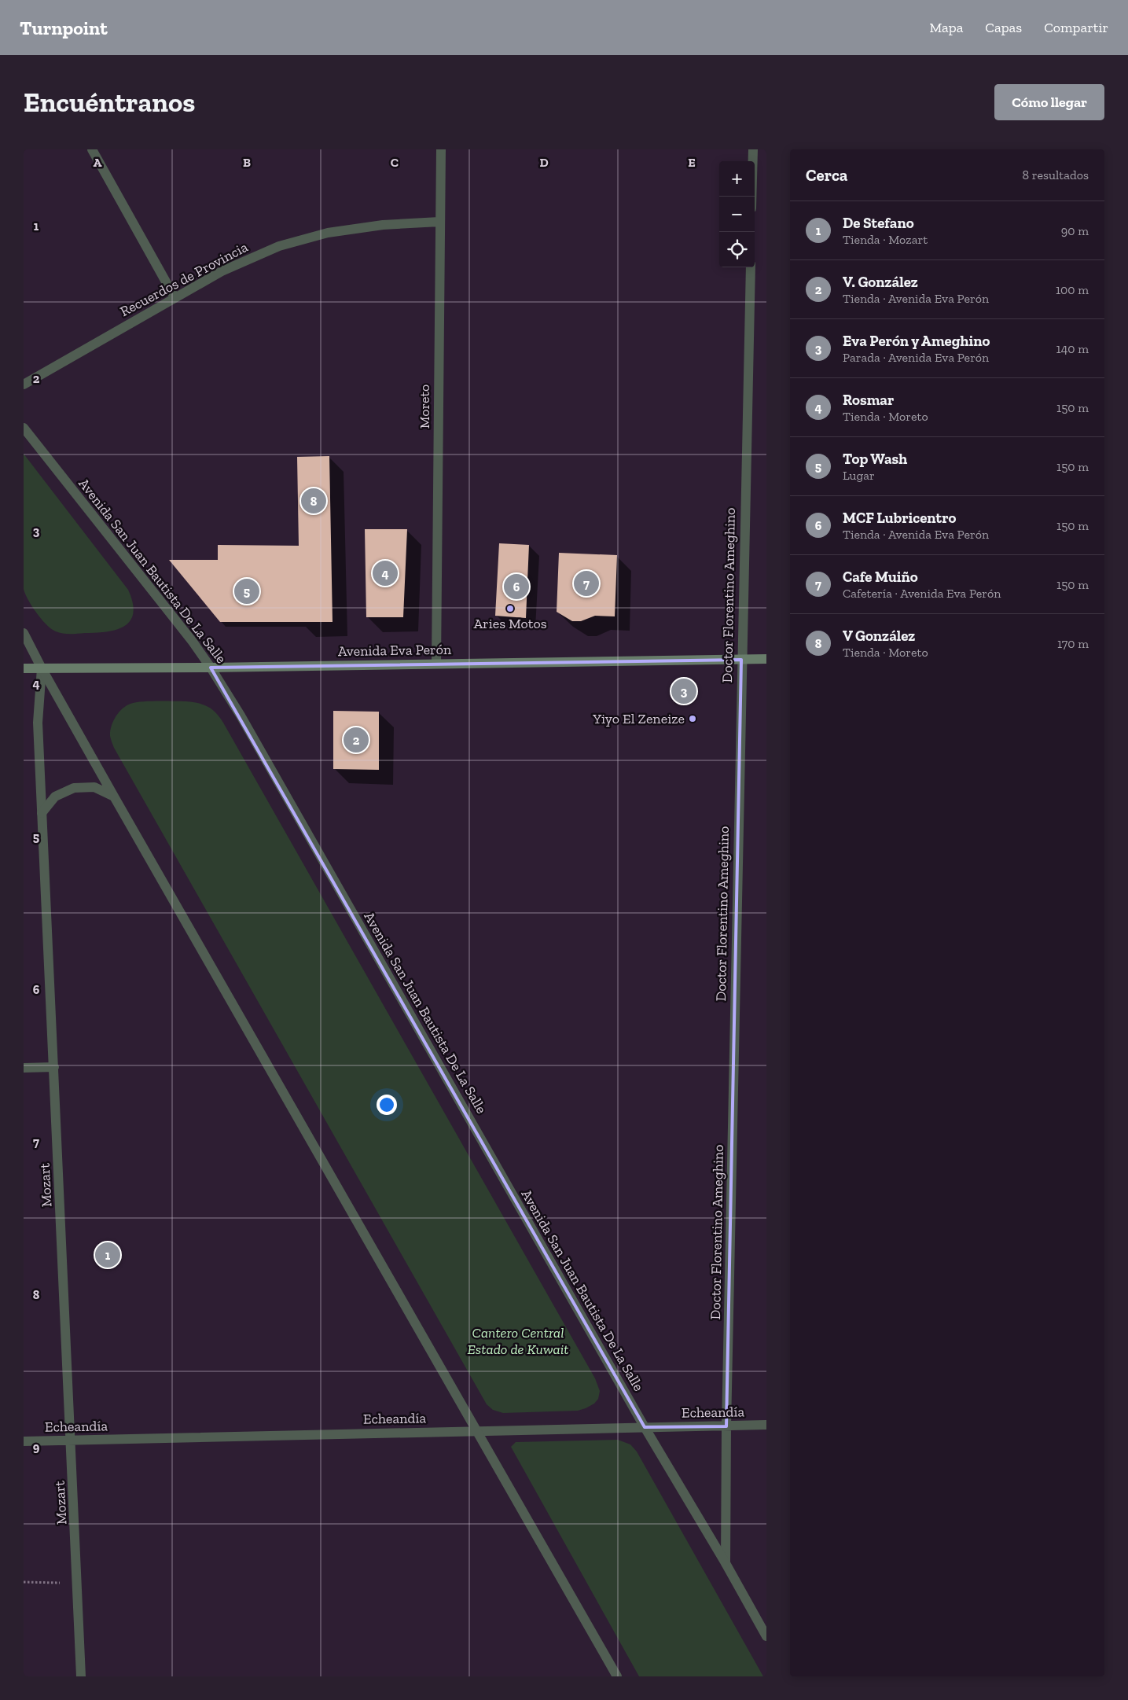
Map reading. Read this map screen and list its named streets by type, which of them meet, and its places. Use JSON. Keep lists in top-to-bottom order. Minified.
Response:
{"streets":{"main road":["Avenida Eva Perón"],"street":["Recuerdos de Provincia","Moreto","Avenida San Juan Bautista De La Salle","Doctor Florentino Ameghino","Mozart","Echeandía"]},"crossings":[["Recuerdos de Provincia","Moreto"],["Moreto","Avenida Eva Perón"],["Avenida San Juan Bautista De La Salle","Doctor Florentino Ameghino"],["Avenida San Juan Bautista De La Salle","Avenida Eva Perón"],["Avenida San Juan Bautista De La Salle","Echeandía"],["Doctor Florentino Ameghino","Avenida Eva Perón"],["Doctor Florentino Ameghino","Echeandía"],["Avenida Eva Perón","Mozart"],["Mozart","Echeandía"]],"parks":["Cantero Central Estado de Kuwait"],"places":["Aries Motos","Yiyo El Zeneize"],"page":{"header":"Turnpoint","nav":["Mapa","Capas","Compartir"],"buttons":"Cómo llegar","title":"Encuéntranos","heading":["Cerca","8 resultados"],"map_buttons":["+","−"],"list":[{"mark":"1","name":"De Stefano","note":"Tienda · Mozart","value":"90 m"},{"mark":"2","name":"V. González","note":"Tienda · Avenida Eva Perón","value":"100 m"},{"mark":"3","name":"Eva Perón y Ameghino","note":"Parada · Avenida Eva Perón","value":"140 m"},{"mark":"4","name":"Rosmar","note":"Tienda · Moreto","value":"150 m"},{"mark":"5","name":"Top Wash","note":"Lugar","value":"150 m"},{"mark":"6","name":"MCF Lubricentro","note":"Tienda · Avenida Eva Perón","value":"150 m"},{"mark":"7","name":"Cafe Muiño","note":"Cafetería · Avenida Eva Perón","value":"150 m"},{"mark":"8","name":"V González","note":"Tienda · Moreto","value":"170 m"}],"pins":["8","4","7","6","5","3","2","1"]},"grid":{"columns":["A","B","C","D","E"],"rows":["1","2","3","4","5","6","7","8","9"]}}
